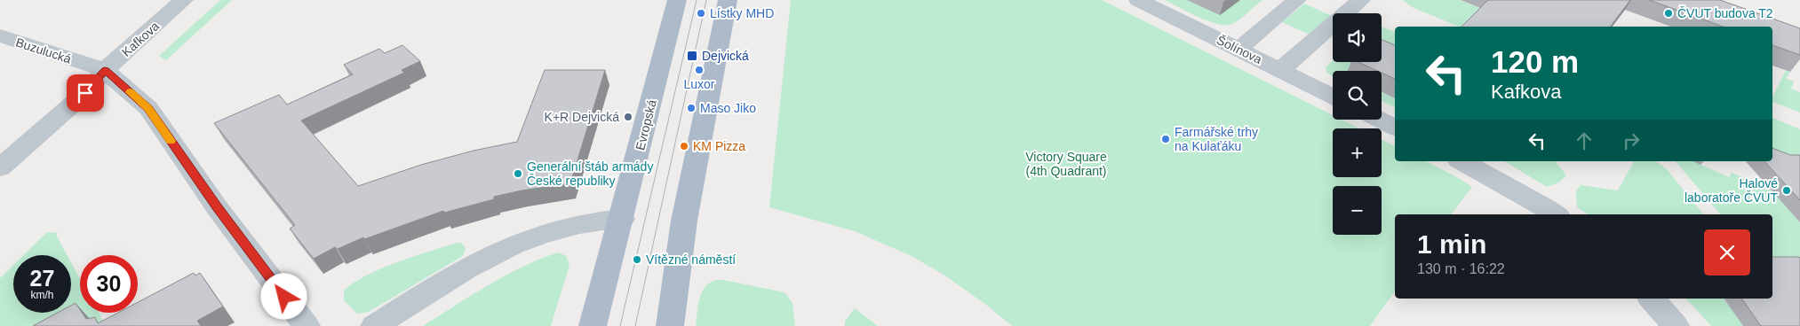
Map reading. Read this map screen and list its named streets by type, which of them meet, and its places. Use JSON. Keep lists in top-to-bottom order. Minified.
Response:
{"streets":{"main road":["Evropská"],"street":["Kafkova","Šolínova","Buzulucká"]},"crossings":[["Kafkova","Buzulucká"]],"parks":["Victory Square (4th Quadrant)"],"places":{"other":["Lístky MHD","ČVUT budova T2","Luxor","Maso Jiko","K+R Dejvická","Farmářské trhy na Kulaťáku","KM Pizza","Generální štáb armády České republiky","Halové laboratoře ČVUT","Vítězné náměstí"],"transit":["Dejvická"]},"page":{"map_buttons":["+","−"],"turn":["120 m","Kafkova"],"heading":["1 min","130 m · 16:22"],"speed":"27 km/h","limit":"30"}}
